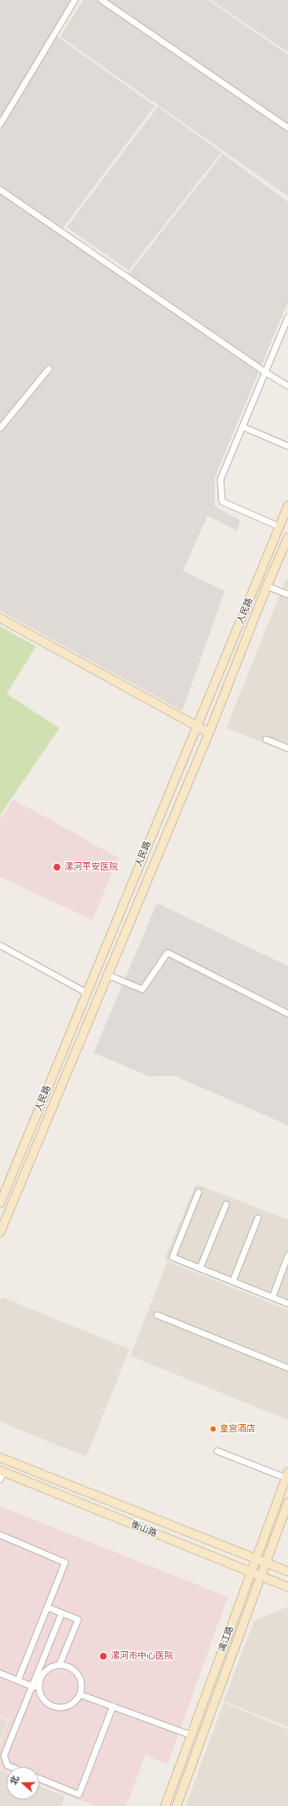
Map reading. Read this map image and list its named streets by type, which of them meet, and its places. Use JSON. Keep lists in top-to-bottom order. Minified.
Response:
{"streets":{"street":["人民路","衡山路","漓江路"]},"crossings":[["衡山路","漓江路"]],"places":["漯河平安医院","皇宫酒店","漯河市中心医院"],"north":"left"}
